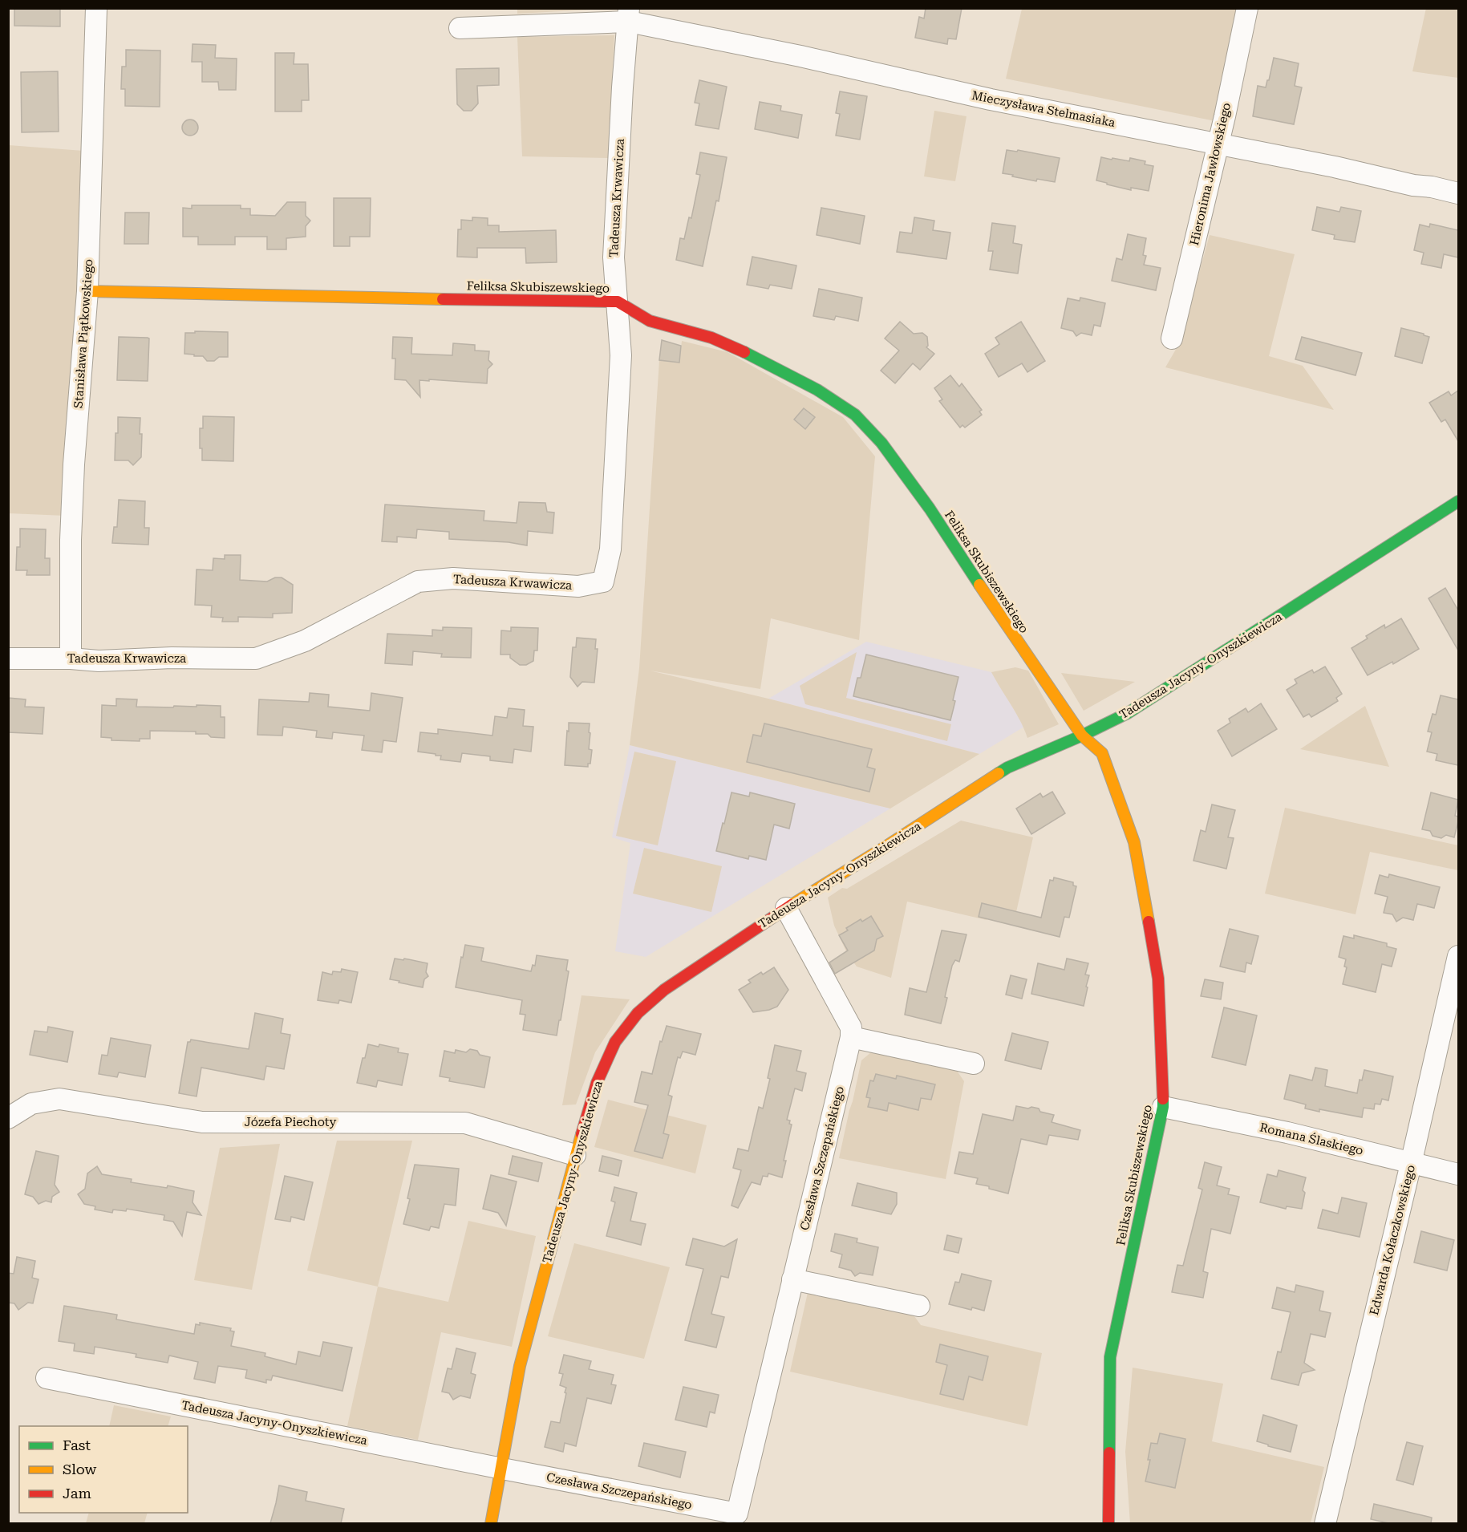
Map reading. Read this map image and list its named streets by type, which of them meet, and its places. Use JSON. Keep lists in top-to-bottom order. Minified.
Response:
{"streets":{"street":["Mieczysława Stelmasiaka","Hieronima Jawłowskiego","Tadeusza Krwawicza","Feliksa Skubiszewskiego","Stanisława Piątkowskiego","Tadeusza Jacyny-Onyszkiewicza","Józefa Piechoty","Romana Ślaskiego","Czesława Szczepańskiego","Edwarda Kołaczkowskiego"]},"crossings":[["Mieczysława Stelmasiaka","Hieronima Jawłowskiego"],["Mieczysława Stelmasiaka","Tadeusza Krwawicza"],["Tadeusza Krwawicza","Feliksa Skubiszewskiego"],["Tadeusza Krwawicza","Stanisława Piątkowskiego"],["Feliksa Skubiszewskiego","Stanisława Piątkowskiego"],["Feliksa Skubiszewskiego","Tadeusza Jacyny-Onyszkiewicza"],["Feliksa Skubiszewskiego","Romana Ślaskiego"],["Tadeusza Jacyny-Onyszkiewicza","Józefa Piechoty"],["Tadeusza Jacyny-Onyszkiewicza","Czesława Szczepańskiego"],["Romana Ślaskiego","Edwarda Kołaczkowskiego"]],"legend":["Fast","Slow","Jam"]}
